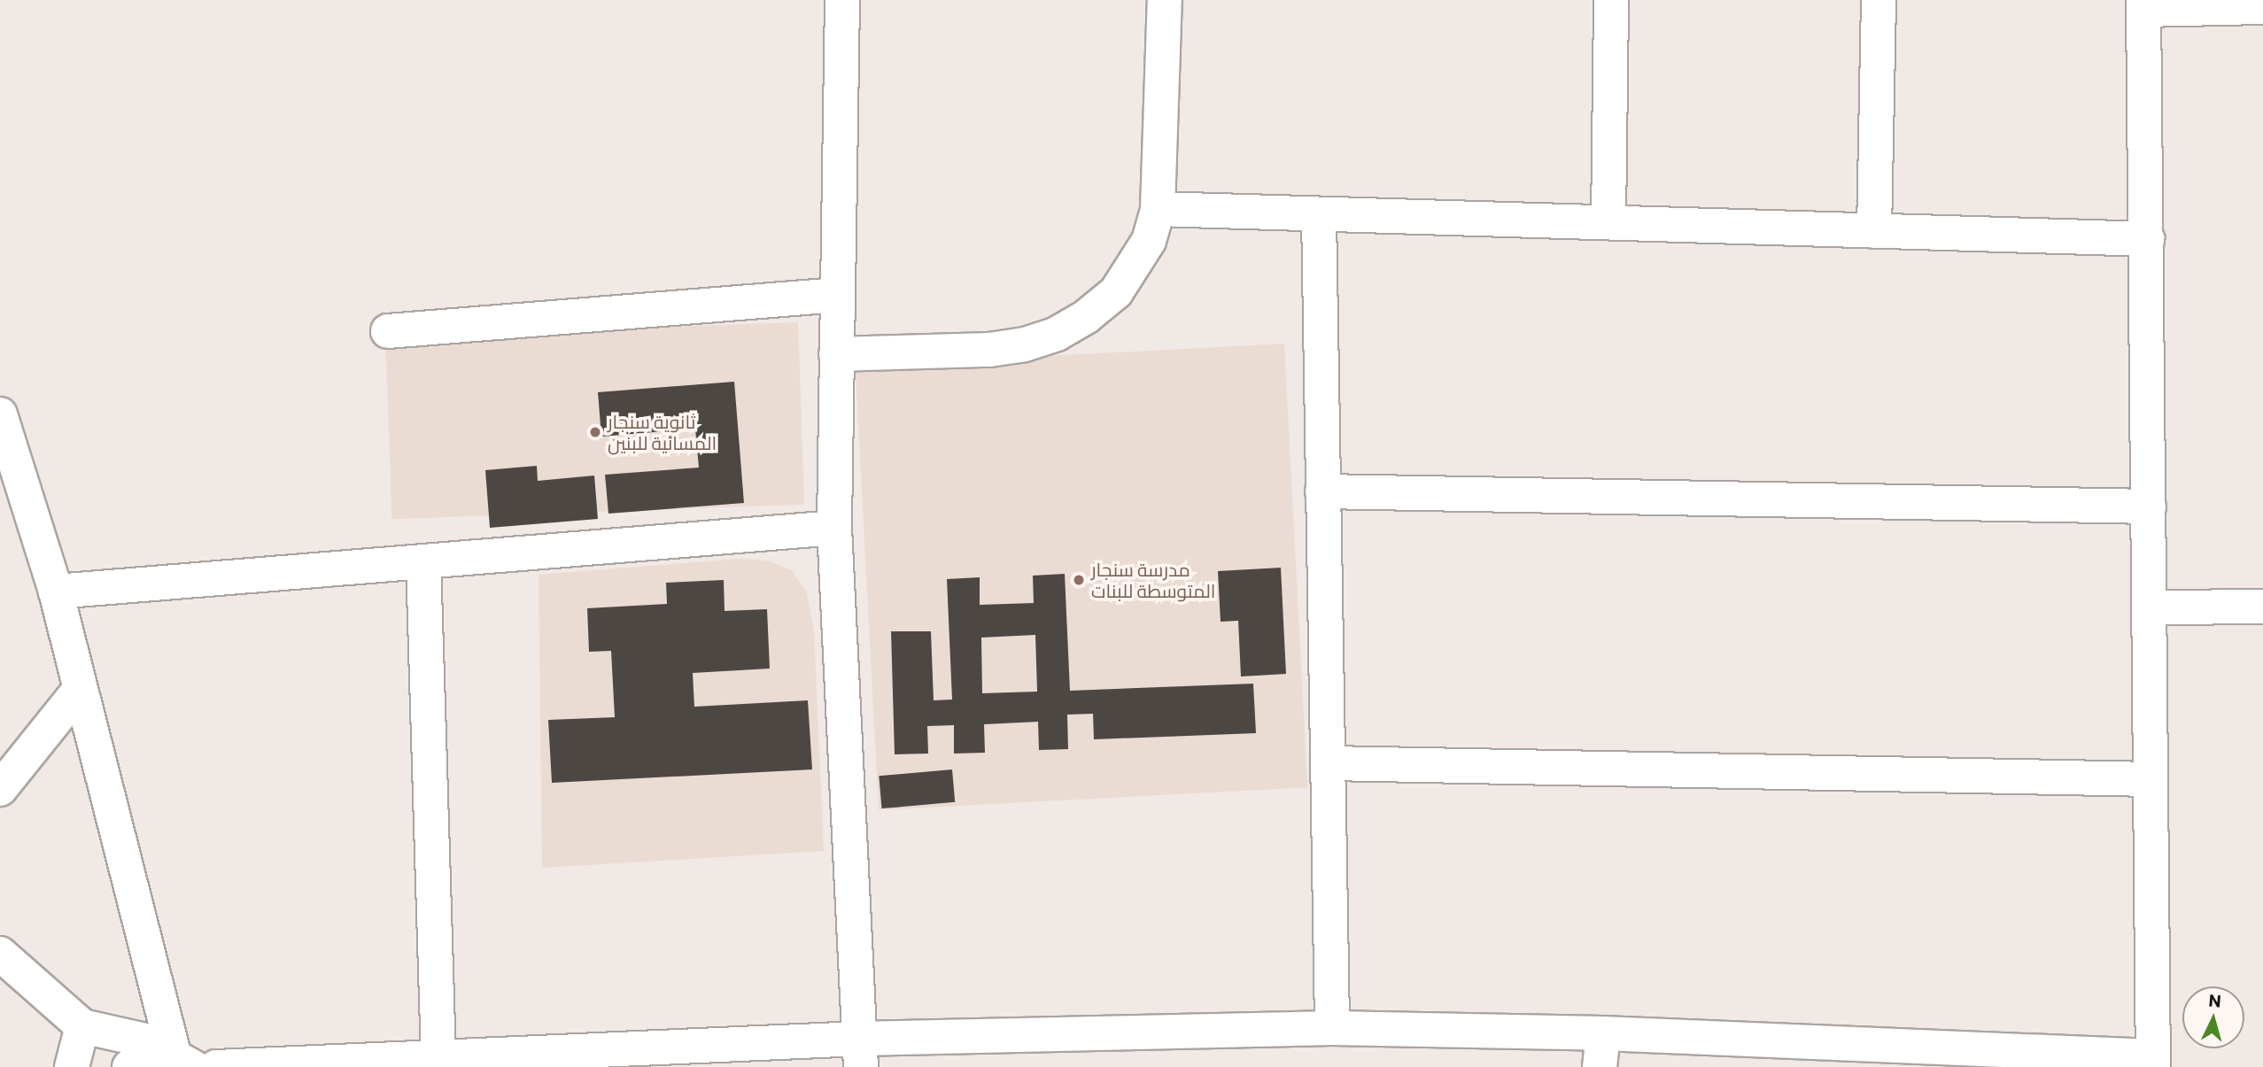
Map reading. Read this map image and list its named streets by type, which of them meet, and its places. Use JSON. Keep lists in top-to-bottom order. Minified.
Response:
{"places":["ثانوية سنجار المسائية للبنين","مدرسة سنجار المتوسطة للبنات"],"north":"top"}
